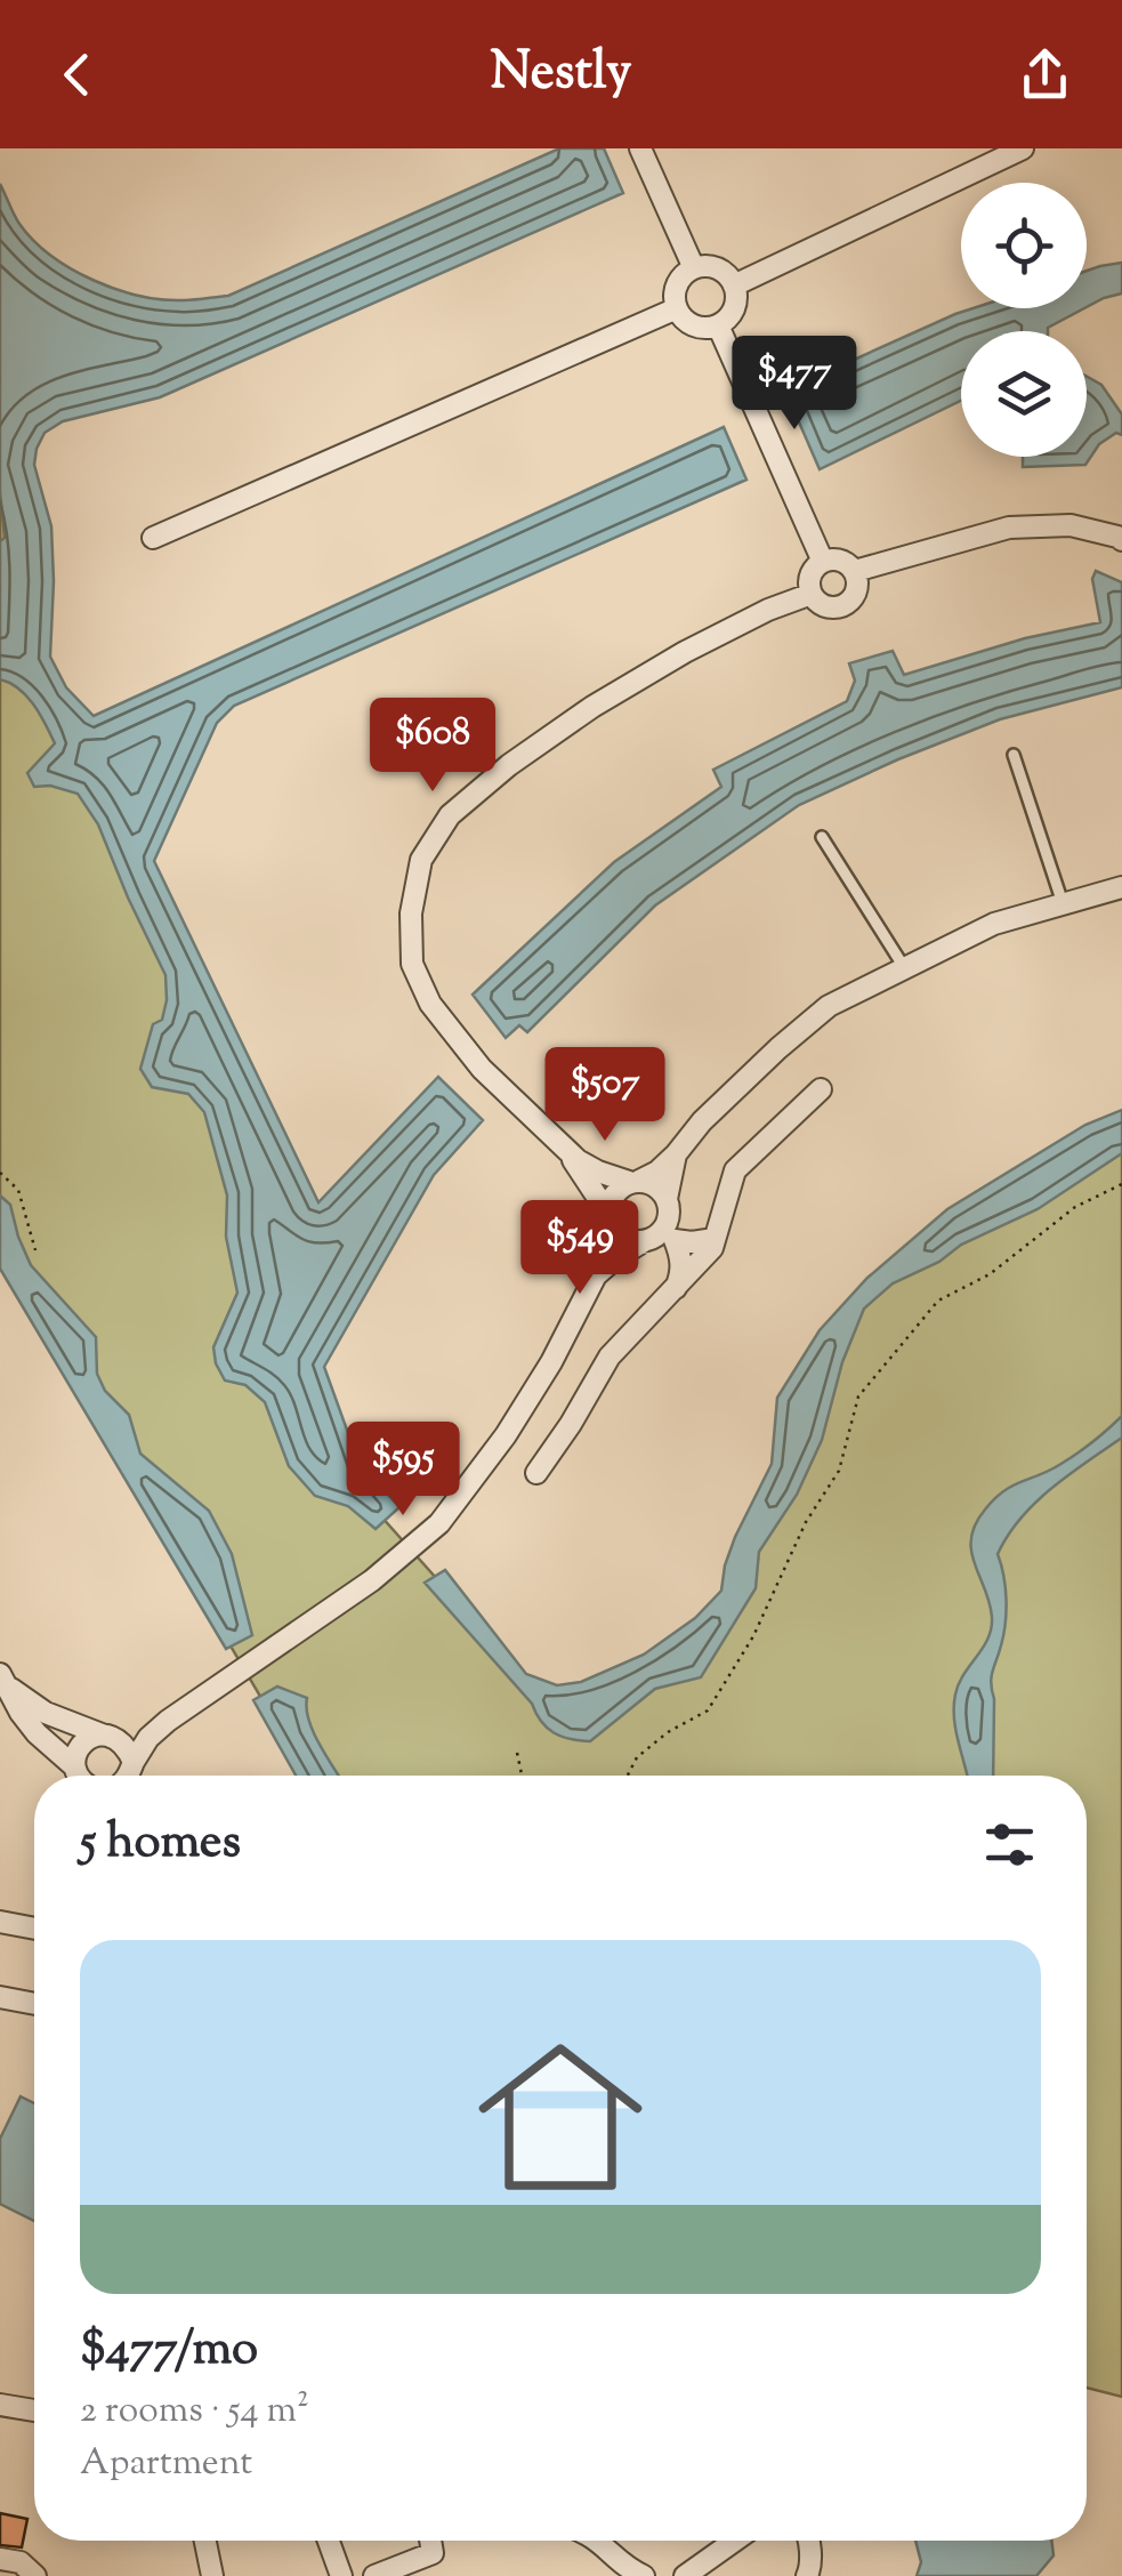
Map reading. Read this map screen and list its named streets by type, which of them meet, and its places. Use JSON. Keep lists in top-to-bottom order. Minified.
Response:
{"page":{"header":"Nestly","price":["$477","$608","$507","$549","$595"],"heading":"5 homes","list":[{"name":"$477/mo","note":"2 rooms · 54 m² · Apartment"}]}}
